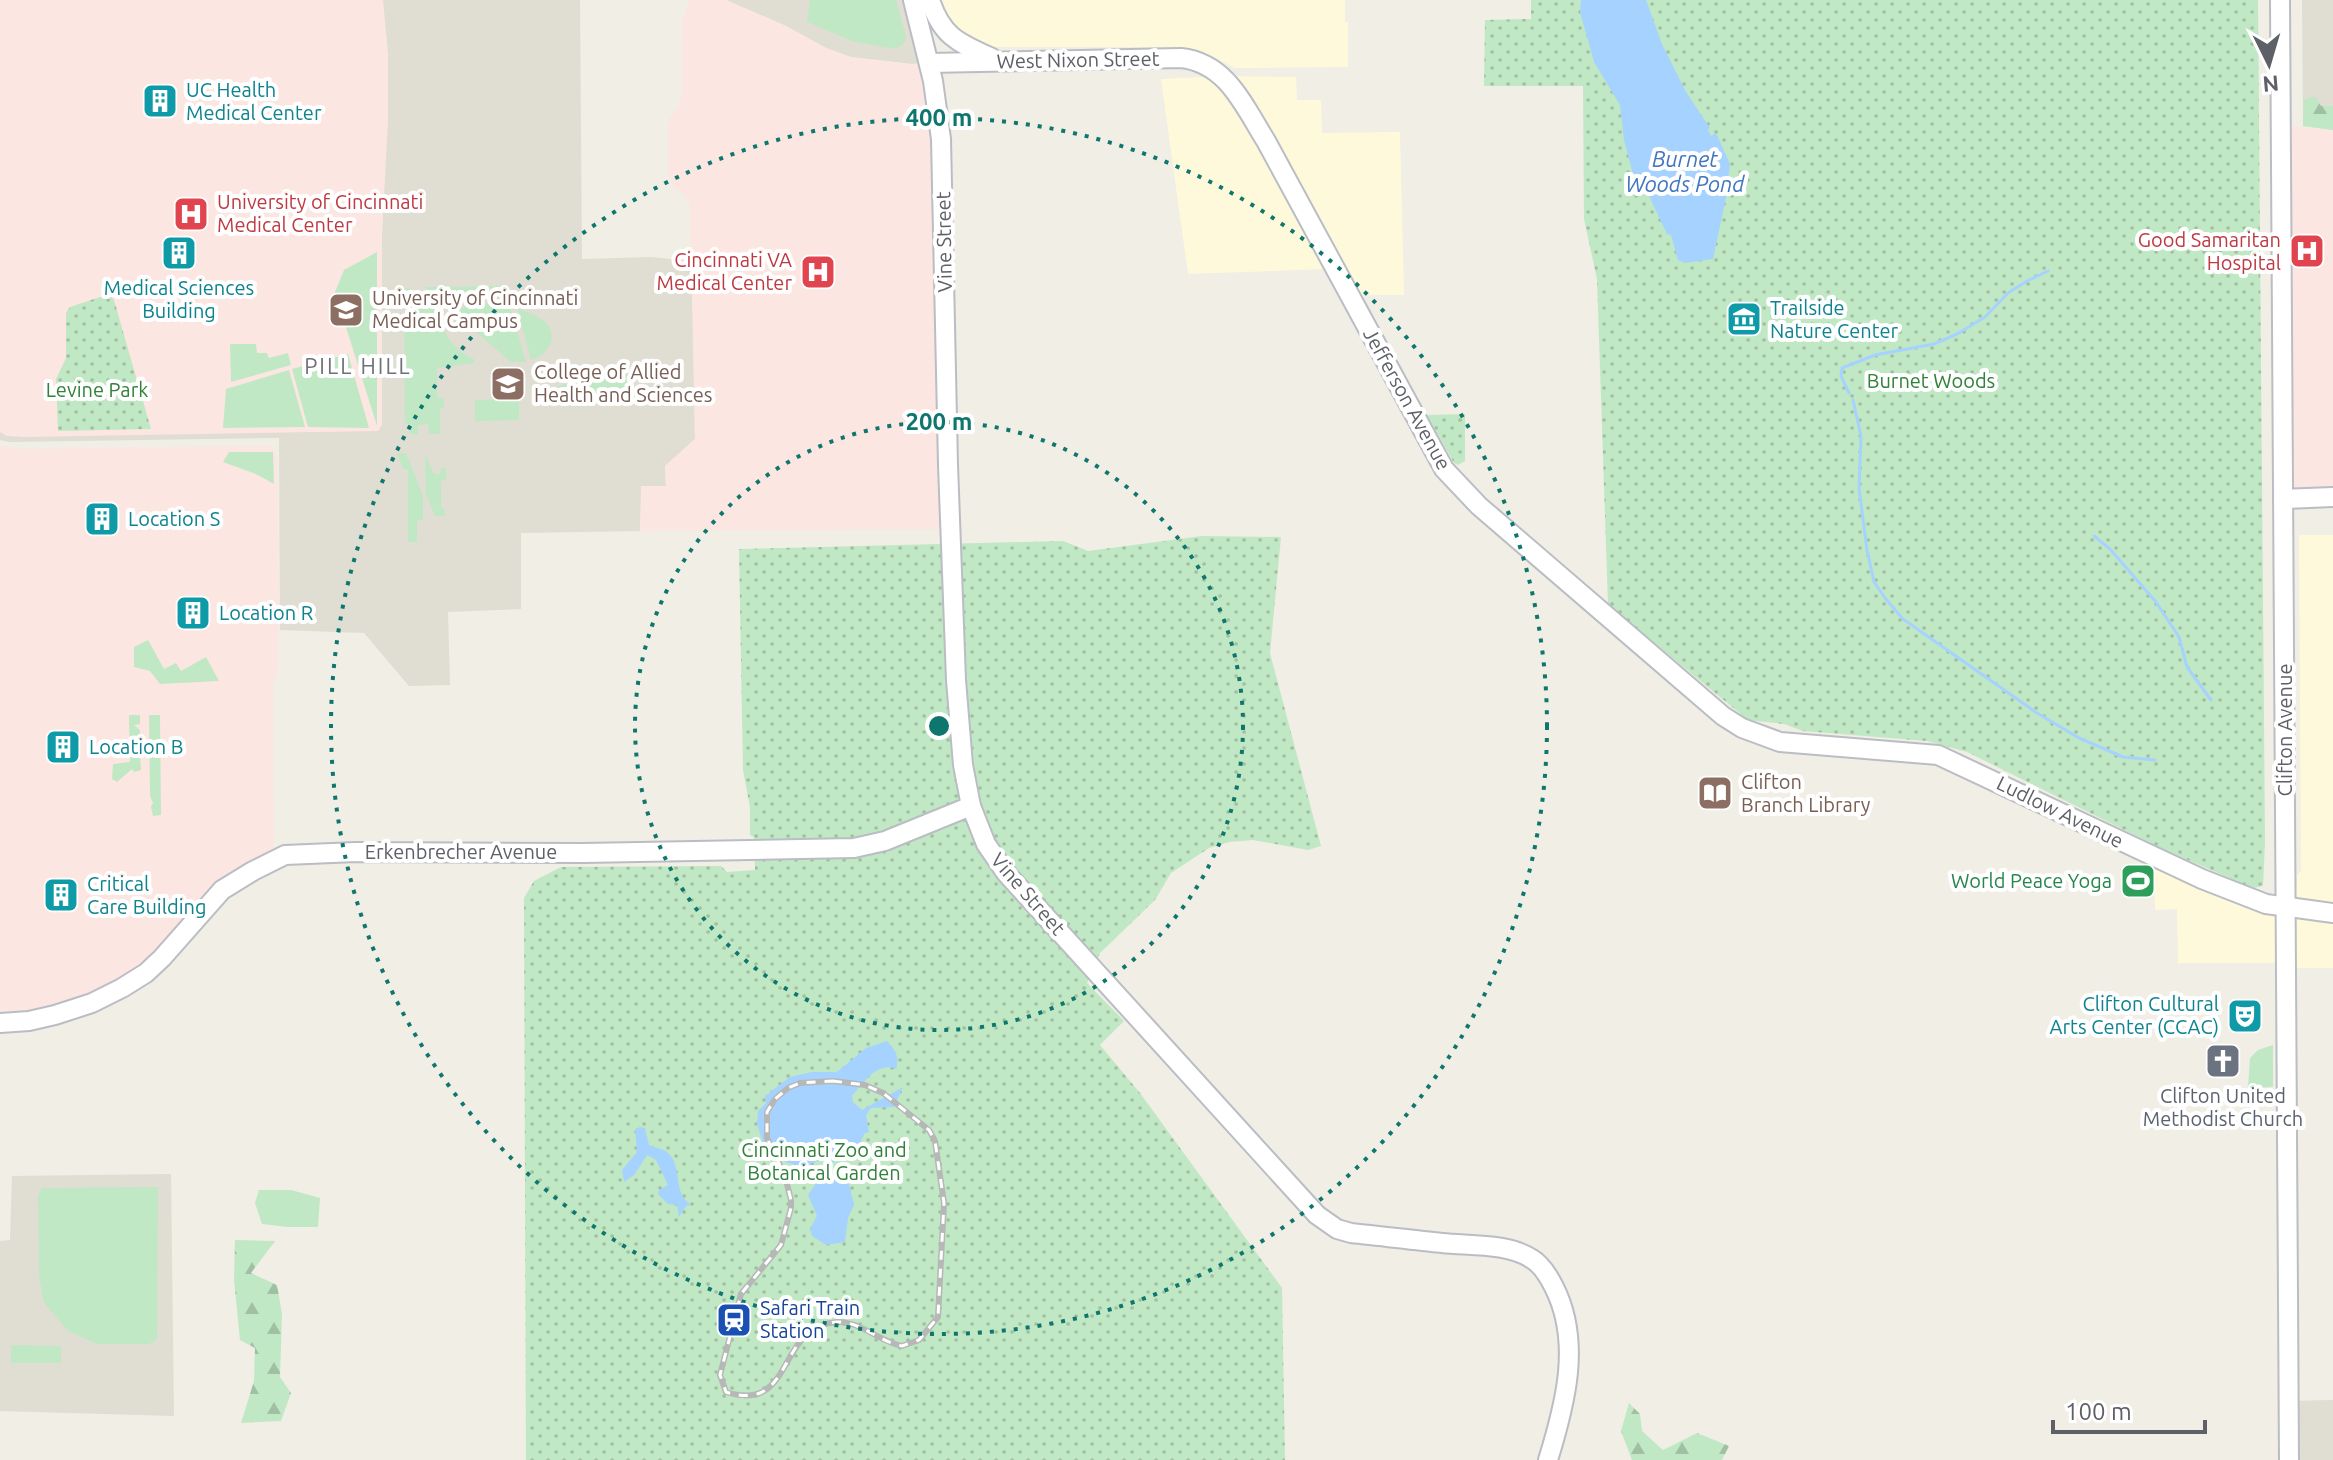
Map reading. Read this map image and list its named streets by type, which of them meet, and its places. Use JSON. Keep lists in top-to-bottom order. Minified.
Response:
{"streets":{"main road":["West Nixon Street","Vine Street","Jefferson Avenue","Clifton Avenue","Ludlow Avenue","Erkenbrecher Avenue"]},"crossings":[["West Nixon Street","Vine Street"],["West Nixon Street","Jefferson Avenue"],["Vine Street","Erkenbrecher Avenue"],["Jefferson Avenue","Ludlow Avenue"],["Clifton Avenue","Ludlow Avenue"]],"districts":["PILL HILL"],"water":["Burnet Woods Pond"],"parks":["Burnet Woods","Levine Park","Cincinnati Zoo and Botanical Garden"],"places":{"building":["UC Health Medical Center","Medical Sciences Building","Location S","Location R","Location B","Critical Care Building"],"hospital":["University of Cincinnati Medical Center","Good Samaritan Hospital","Cincinnati VA Medical Center"],"school or university":["University of Cincinnati Medical Campus","College of Allied Health and Sciences"],"museum":["Trailside Nature Center"],"library":["Clifton Branch Library"],"sports":["World Peace Yoga"],"theatre":["Clifton Cultural Arts Center (CCAC)"],"church":["Clifton United Methodist Church"],"station":["Safari Train Station"]},"scale_bar":"100 m","north":"bottom","rings":["400 m","200 m"]}
